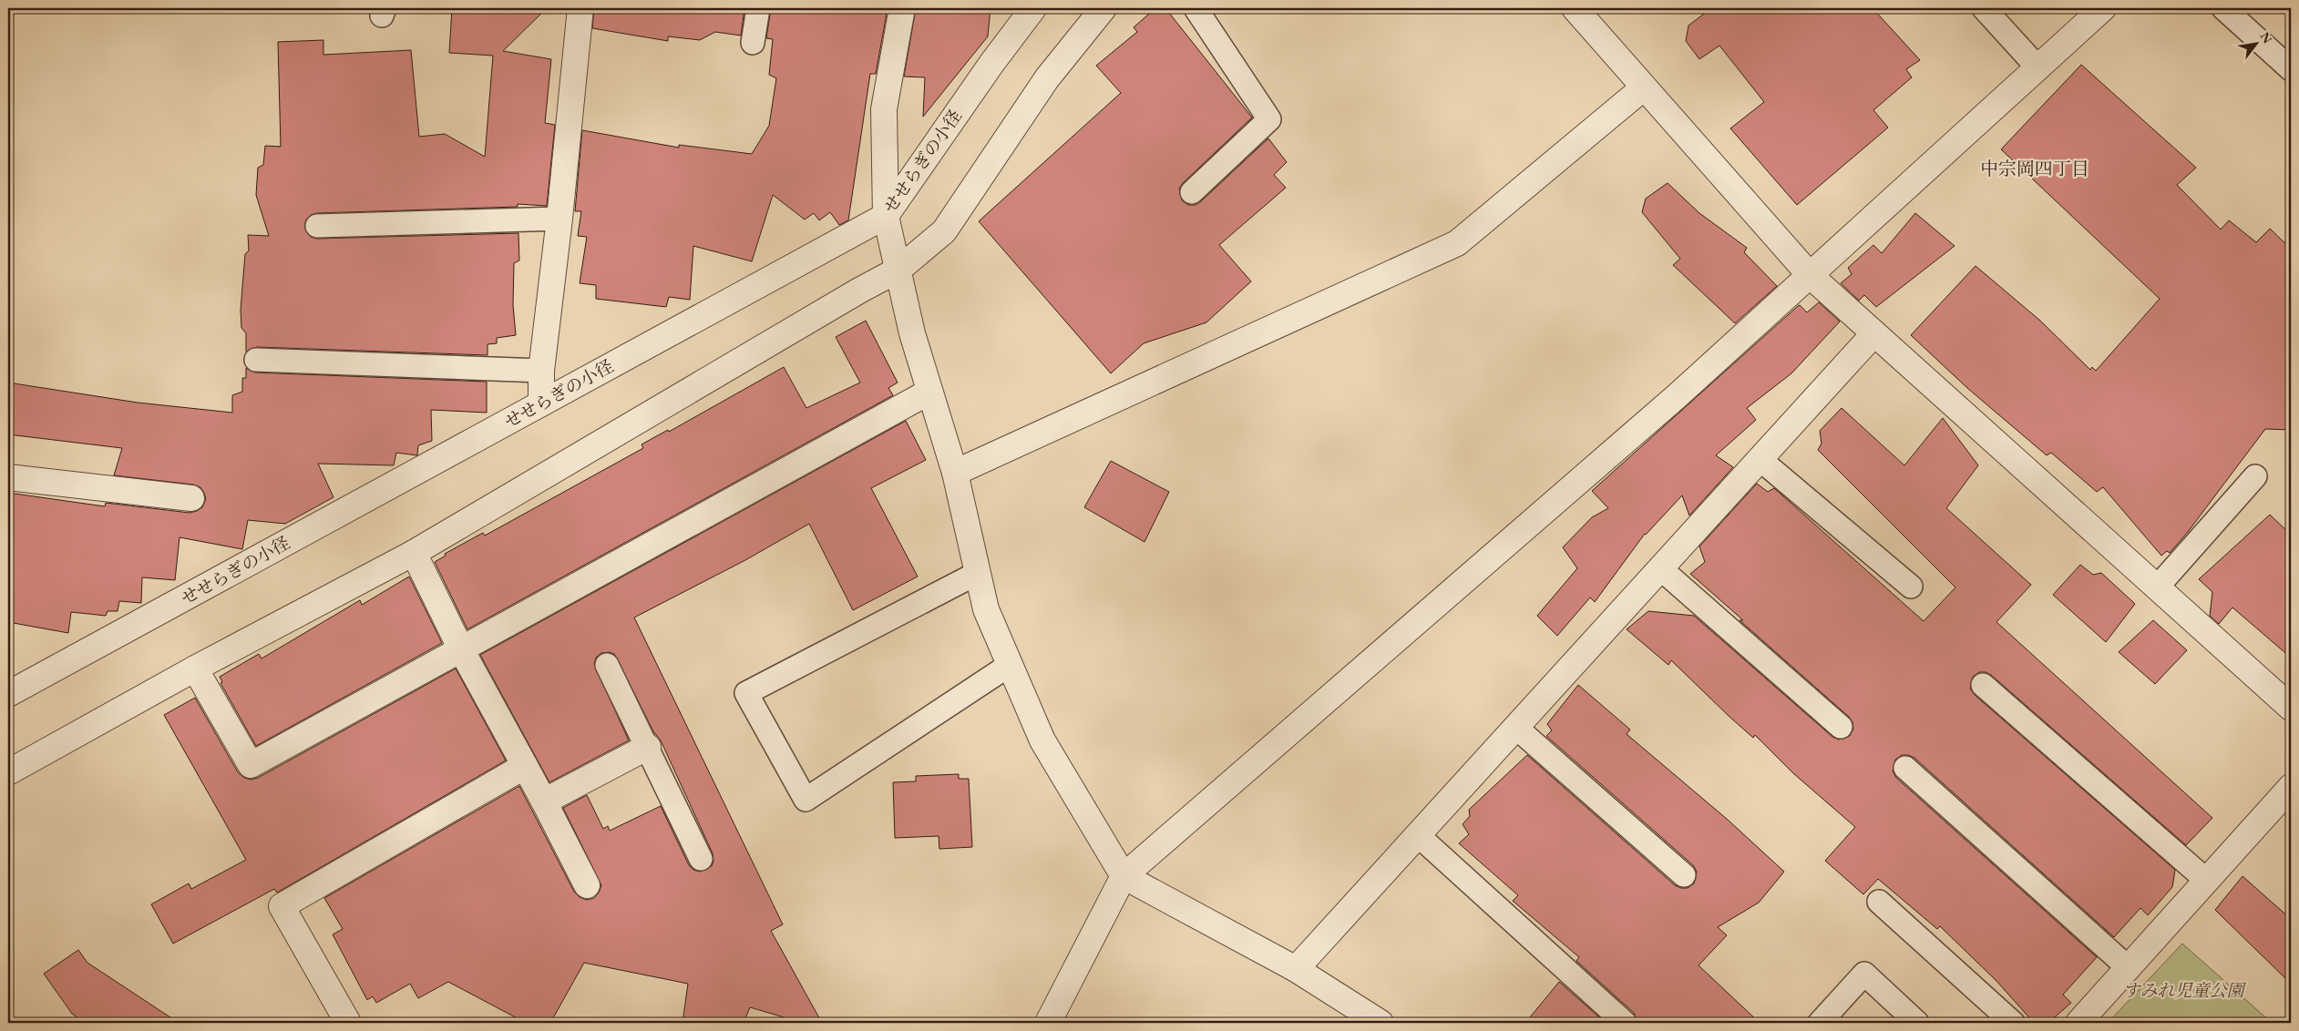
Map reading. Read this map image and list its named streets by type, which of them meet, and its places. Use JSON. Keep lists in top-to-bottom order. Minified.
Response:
{"streets":{"street":["せせらぎの小径"]},"districts":["中宗岡四丁目"],"parks":["すみれ児童公園"],"north":"top right"}
